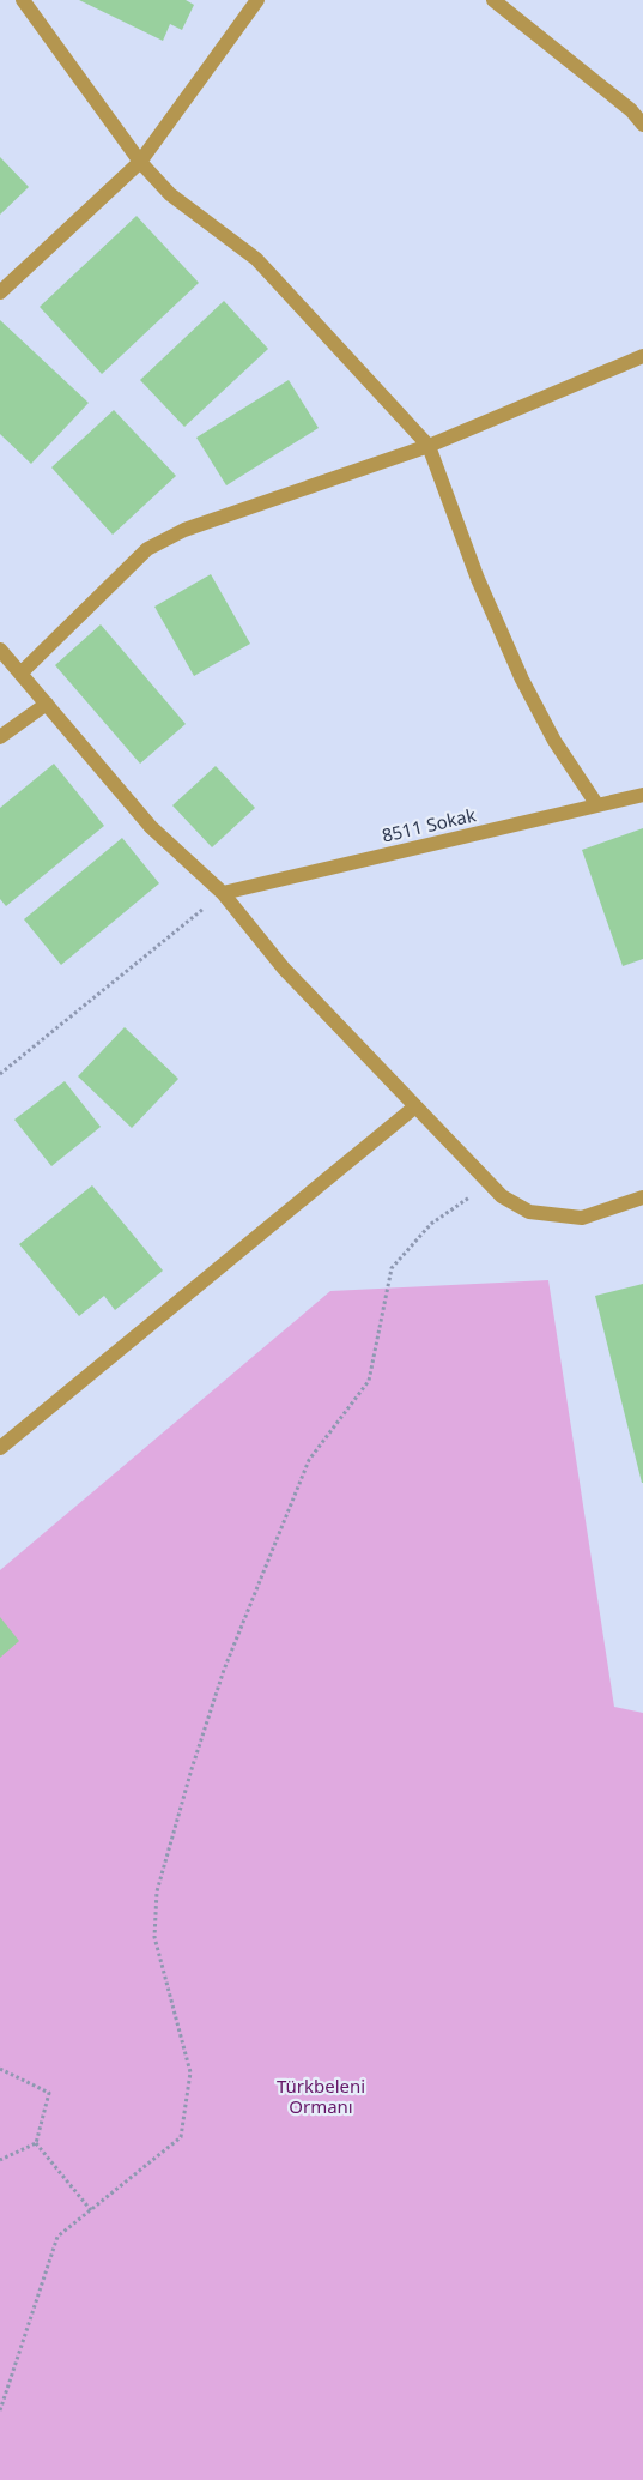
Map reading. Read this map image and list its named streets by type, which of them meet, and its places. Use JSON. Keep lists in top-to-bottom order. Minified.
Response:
{"streets":{"street":["8511 Sokak"]},"parks":["Türkbeleni Ormanı"]}
